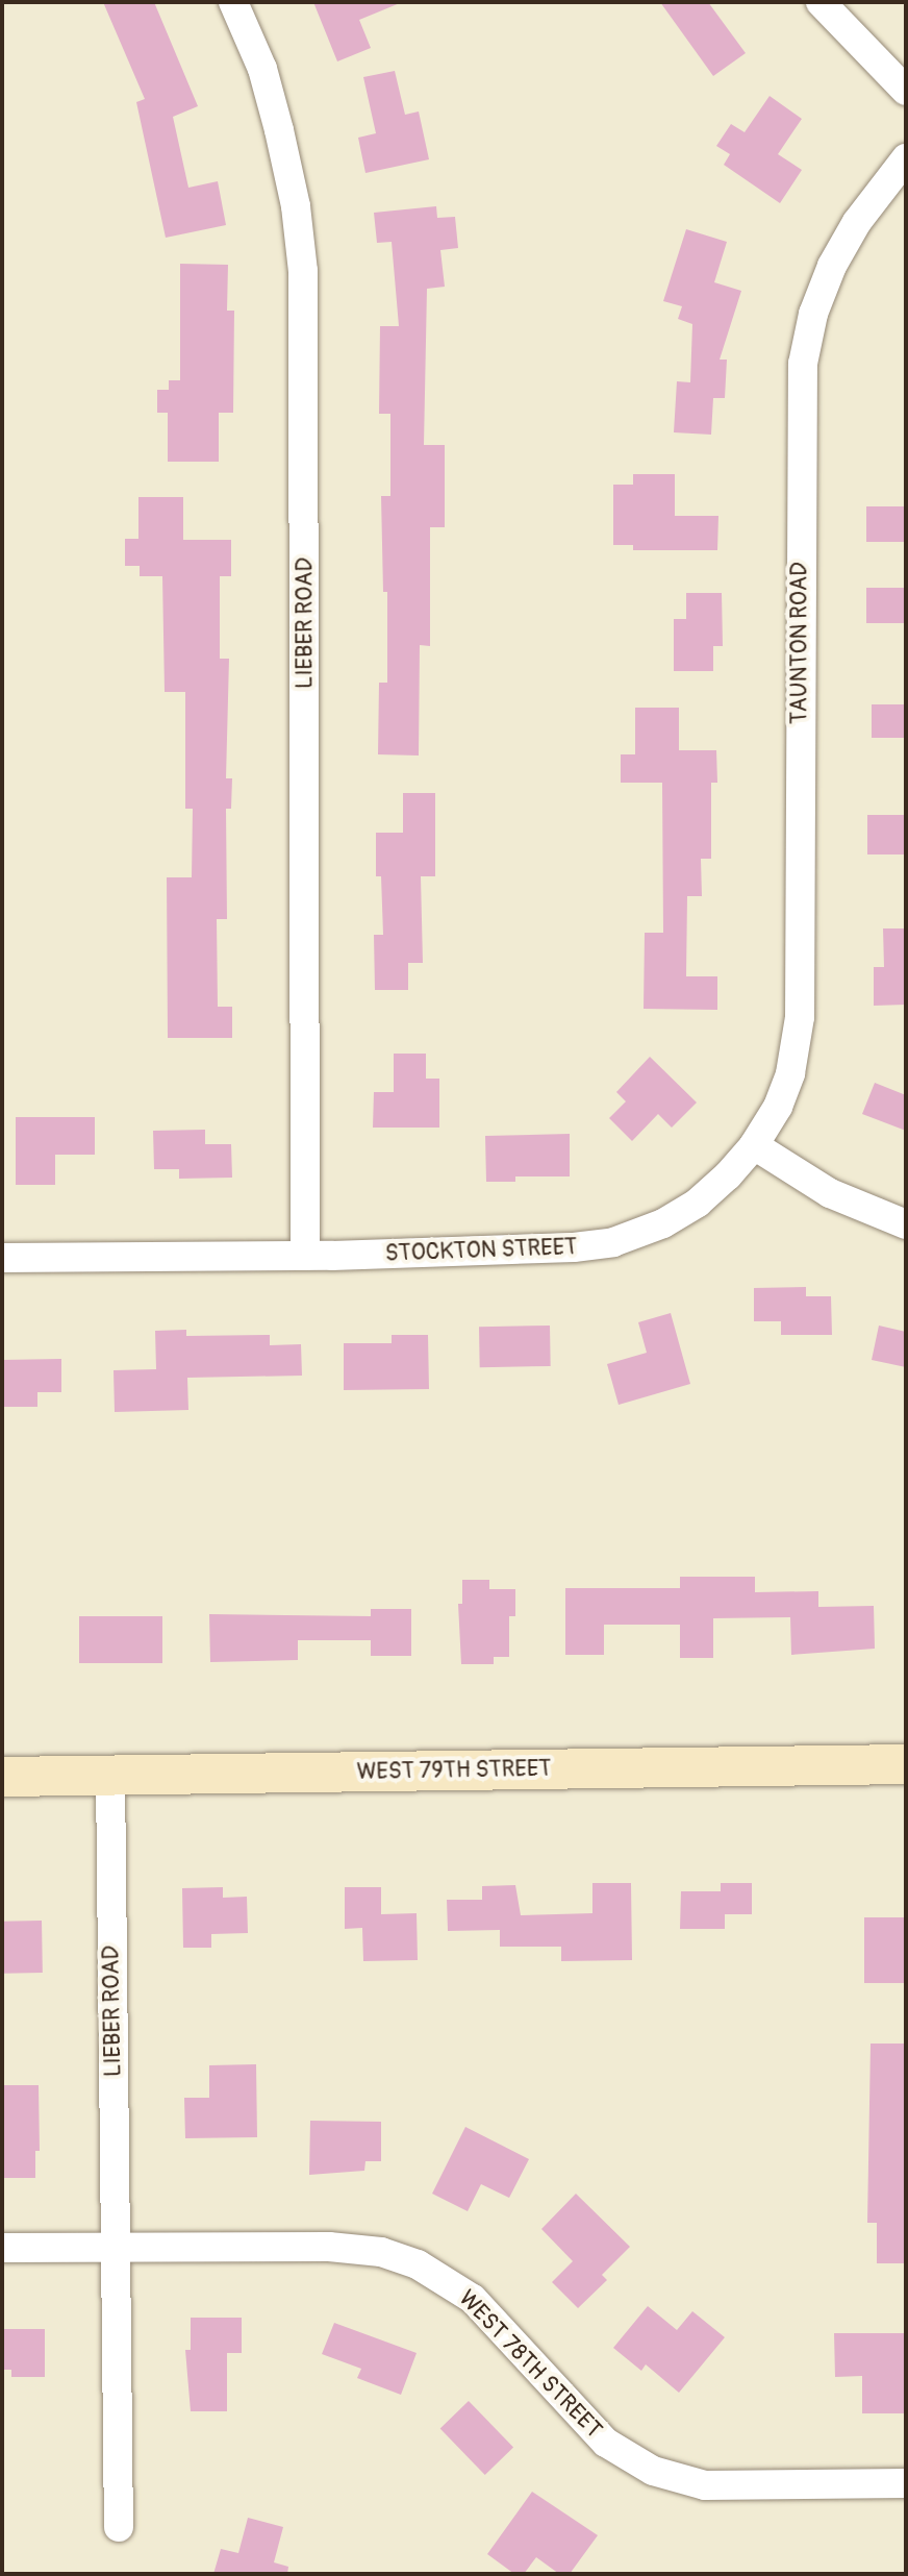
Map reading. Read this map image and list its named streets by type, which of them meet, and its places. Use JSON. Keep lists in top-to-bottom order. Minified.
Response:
{"streets":{"main road":["WEST 79TH STREET"],"street":["LIEBER ROAD","TAUNTON ROAD","STOCKTON STREET","WEST 78TH STREET"]},"crossings":[["LIEBER ROAD","STOCKTON STREET"],["LIEBER ROAD","WEST 79TH STREET"],["LIEBER ROAD","WEST 78TH STREET"],["TAUNTON ROAD","STOCKTON STREET"]]}
